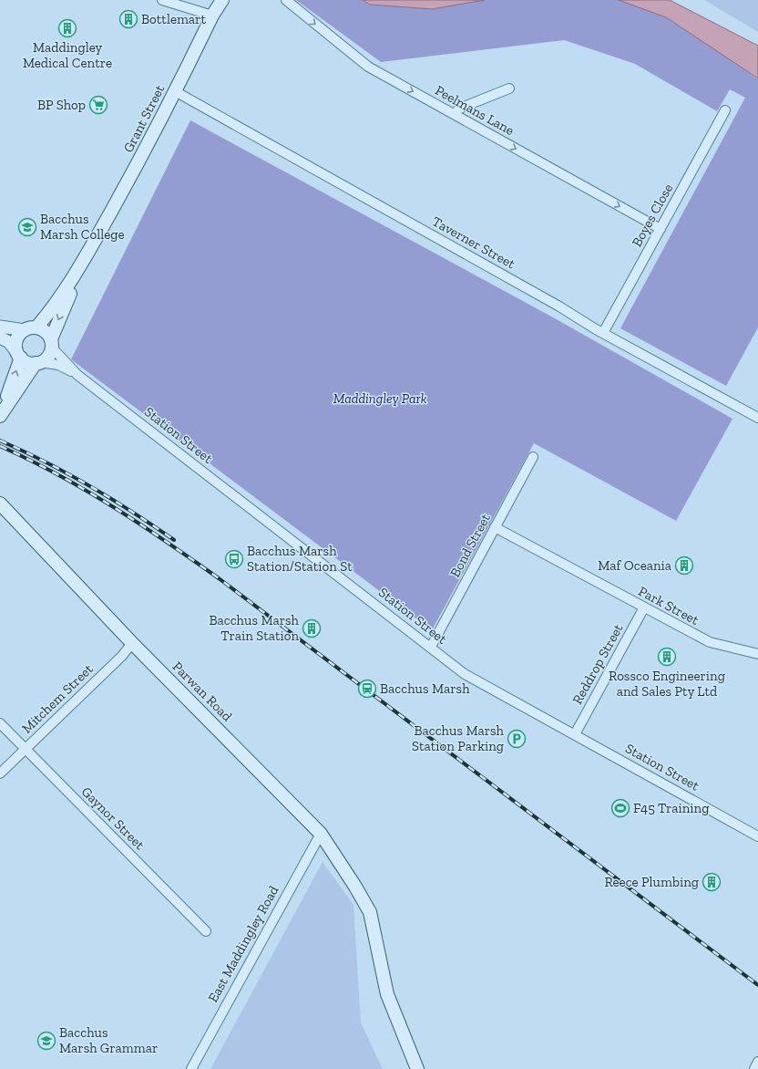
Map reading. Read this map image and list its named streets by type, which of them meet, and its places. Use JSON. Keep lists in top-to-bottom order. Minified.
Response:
{"streets":{"main road":["Grant Street","Parwan Road"],"street":["Peelmans Lane","Boyes Close","Taverner Street","Station Street","Bond Street","Park Street","Reddrop Street","Mitchem Street","Gaynor Street","East Maddingley Road"]},"crossings":[["Peelmans Lane","Boyes Close"],["Grant Street","Taverner Street"],["Grant Street","Station Street"],["Boyes Close","Taverner Street"],["Station Street","Bond Street"],["Station Street","Reddrop Street"],["Bond Street","Park Street"],["Park Street","Reddrop Street"],["Parwan Road","Mitchem Street"],["Parwan Road","East Maddingley Road"],["Mitchem Street","Gaynor Street"]],"one_way":["Peelmans Lane"],"parks":["Maddingley Park"],"places":{"building":["Bottlemart","Maddingley Medical Centre","Maf Oceania","Bacchus Marsh Train Station","Rossco Engineering and Sales Pty Ltd","Reece Plumbing"],"supermarket":["BP Shop"],"school or university":["Bacchus Marsh College","Bacchus Marsh Grammar"],"bus stop":["Bacchus Marsh Station/Station St"],"station":["Bacchus Marsh"],"parking":["Bacchus Marsh Station Parking"],"sports":["F45 Training"]}}
